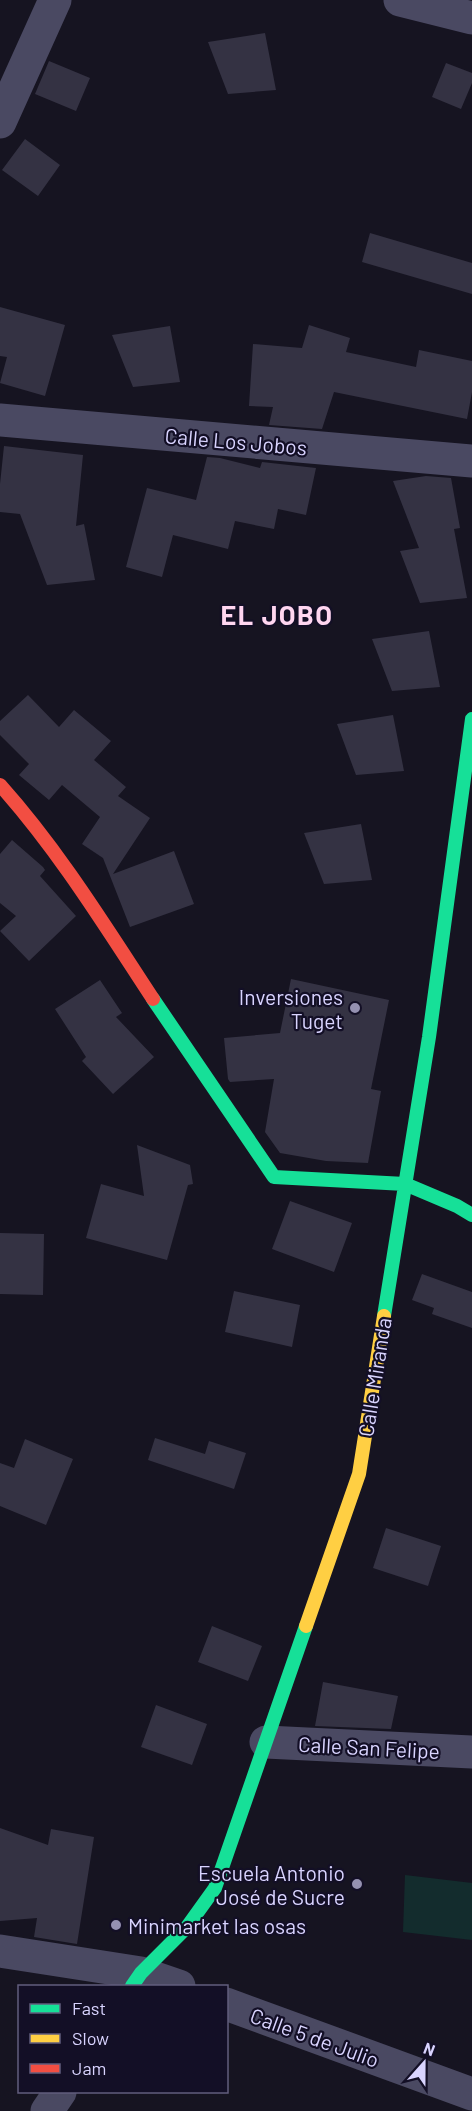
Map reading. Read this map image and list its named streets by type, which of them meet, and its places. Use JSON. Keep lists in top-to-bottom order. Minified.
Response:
{"streets":{"street":["Calle Los Jobos","Calle Miranda","Calle San Felipe","Calle 5 de Julio"]},"crossings":[["Calle Miranda","Calle San Felipe"]],"districts":["EL JOBO"],"places":["Inversiones Tuget","Escuela Antonio José de Sucre","Minimarket las osas"],"legend":["Fast","Slow","Jam"],"north":"top"}
